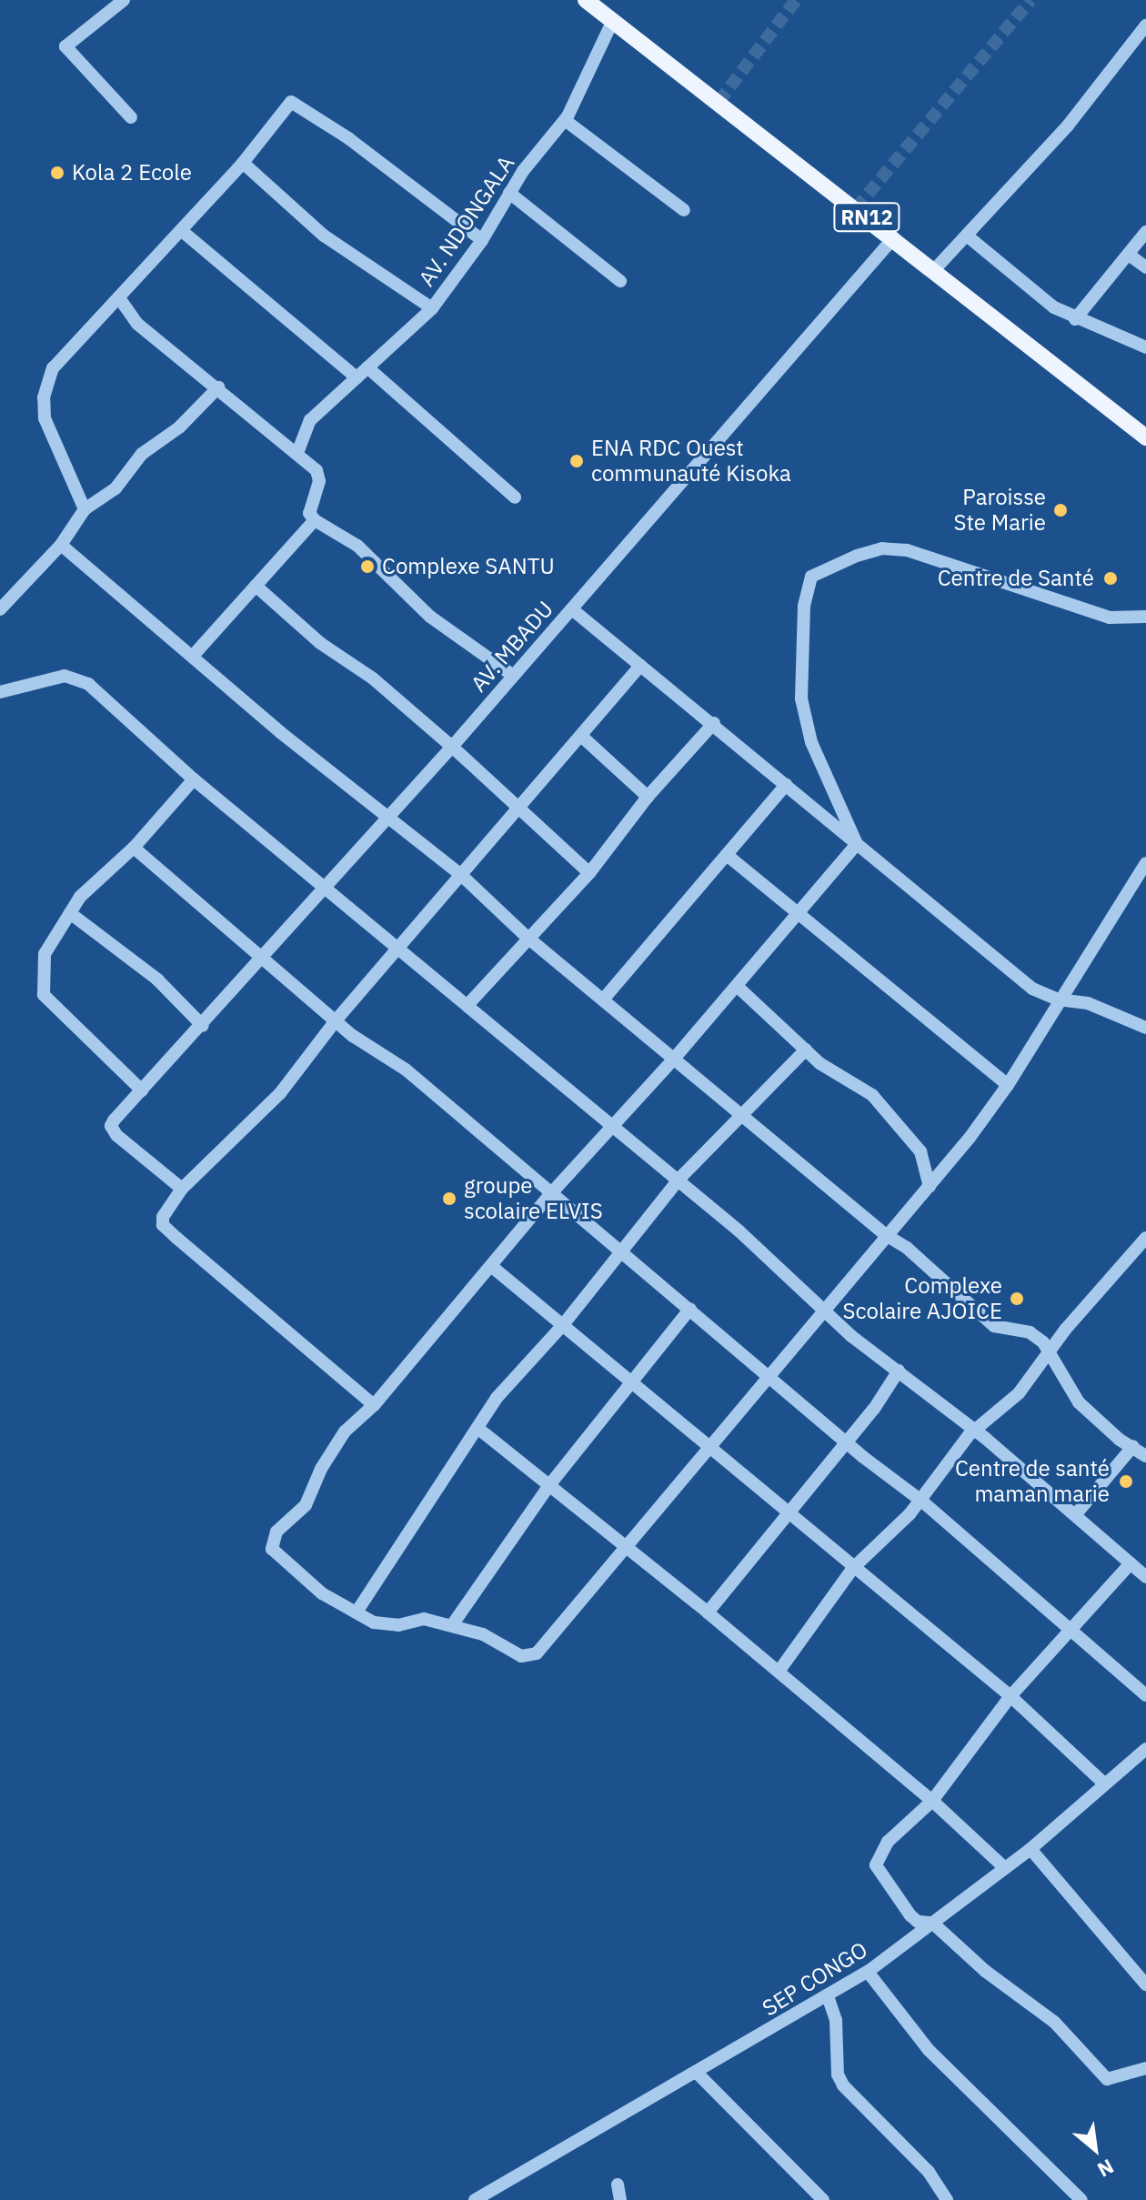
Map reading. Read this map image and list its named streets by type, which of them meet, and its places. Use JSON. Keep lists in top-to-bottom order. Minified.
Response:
{"streets":{"main road":["RN12"],"street":["AV. NDONGALA","AV. MBADU","SEP CONGO"]},"crossings":[["RN12","AV. NDONGALA"],["RN12","AV. MBADU"]],"places":["Kola 2 Ecole","ENA RDC Ouest communauté Kisoka","Paroisse Ste Marie","Complexe SANTU","Centre de Santé","groupe scolaire ELVIS","Complexe Scolaire AJOICE","Centre de santé maman marie"],"north":"bottom right"}
